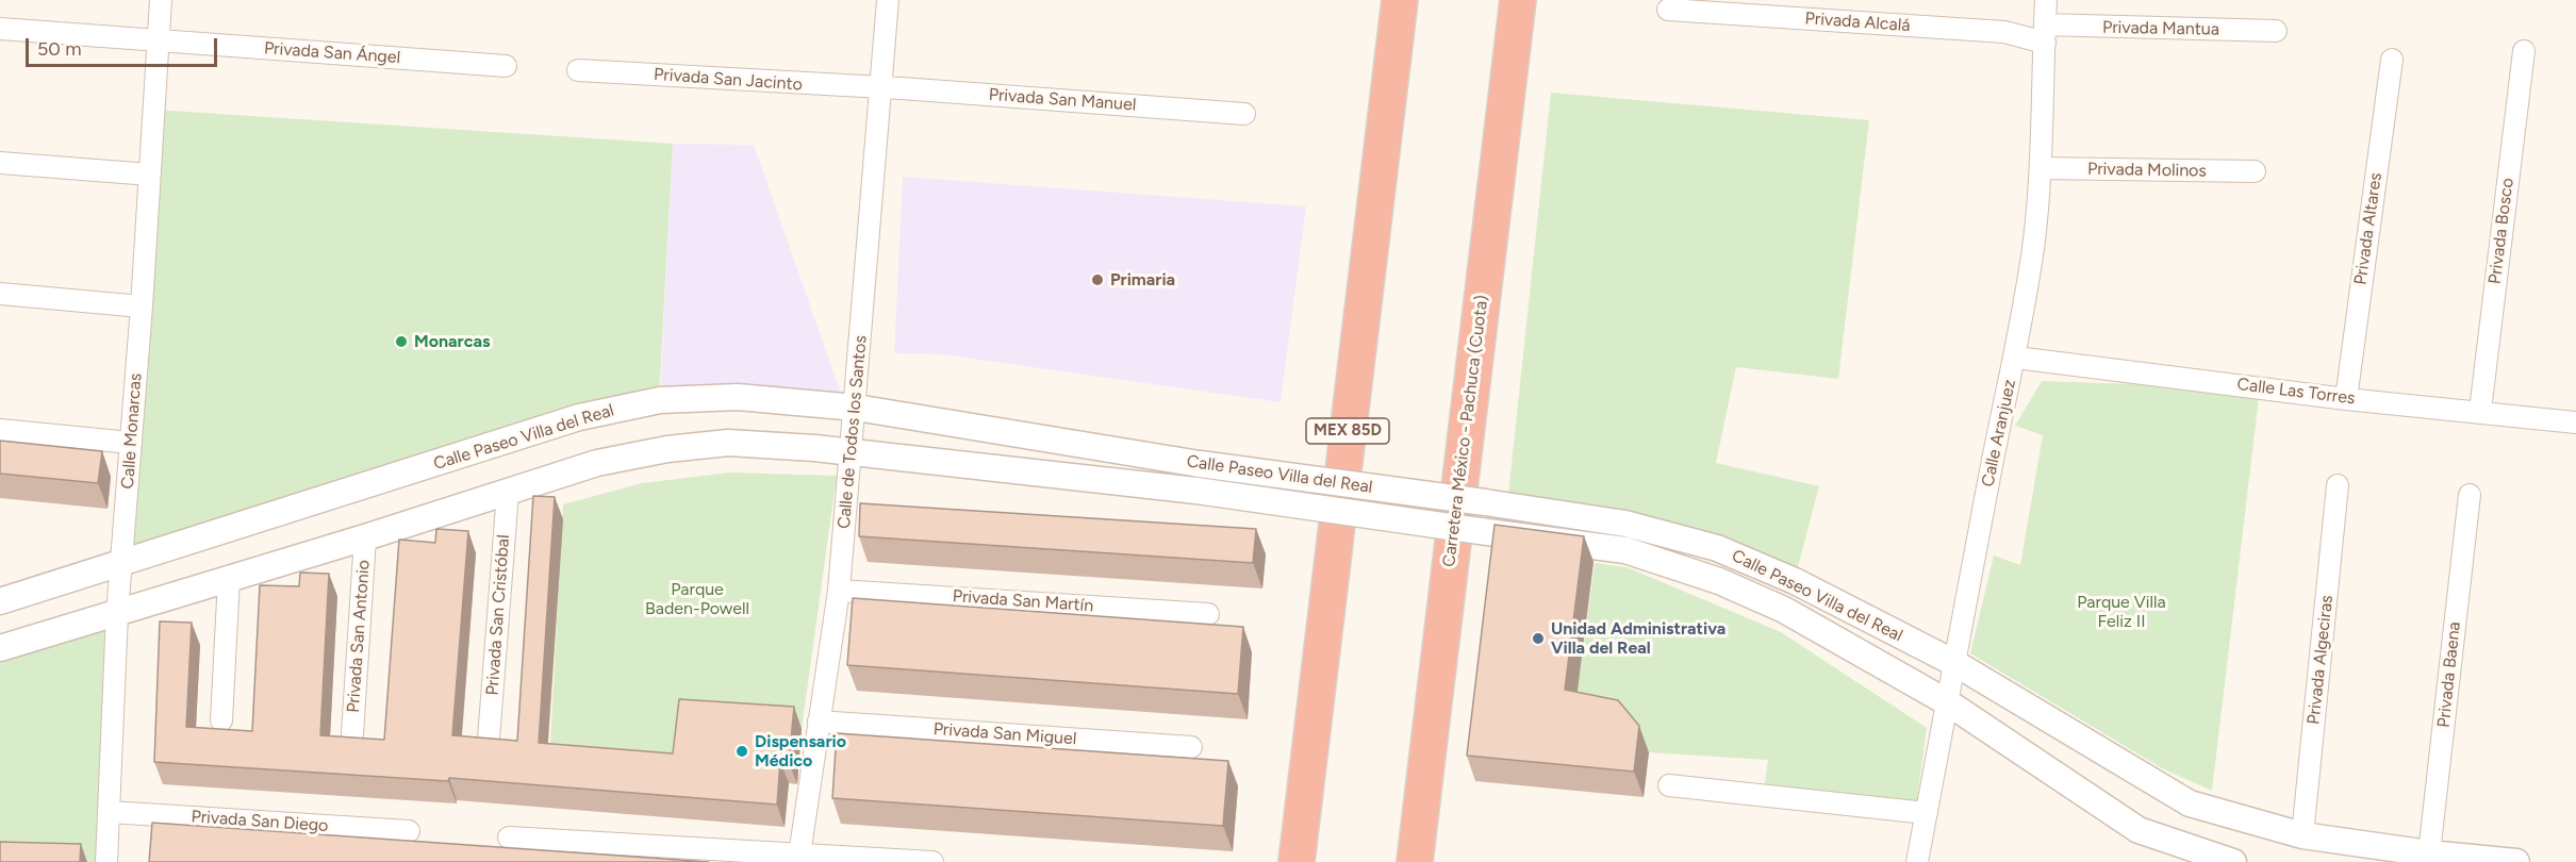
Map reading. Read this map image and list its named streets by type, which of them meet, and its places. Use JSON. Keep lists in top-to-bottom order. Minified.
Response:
{"streets":{"highway":["MEX 85D","Carretera México - Pachuca (Cuota)"],"street":["Privada Alcalá","Privada Mantua","Privada San Ángel","Privada San Jacinto","Privada San Manuel","Privada Molinos","Privada Altares","Privada Bosco","Calle Las Torres","Calle Monarcas","Calle de Todos los Santos","Calle Aranjuez","Calle Paseo Villa del Real","Privada San Martín","Privada San Cristóbal","Privada San Antonio","Privada Algeciras","Privada Baena","Privada San Miguel","Privada San Diego"]},"crossings":[["Privada Alcalá","Privada Mantua"],["Privada Alcalá","Calle Aranjuez"],["Privada Mantua","Calle Aranjuez"],["Privada San Ángel","Calle Monarcas"],["Privada San Jacinto","Privada San Manuel"],["Privada San Jacinto","Calle de Todos los Santos"],["Privada San Manuel","Calle de Todos los Santos"],["Privada Molinos","Calle Aranjuez"],["Privada Altares","Calle Las Torres"],["Privada Bosco","Calle Las Torres"],["Calle Las Torres","Calle Aranjuez"],["Calle Monarcas","Calle Paseo Villa del Real"],["Calle Monarcas","Privada San Diego"],["Calle de Todos los Santos","Calle Paseo Villa del Real"],["Calle de Todos los Santos","Privada San Martín"],["Calle de Todos los Santos","Privada San Miguel"],["Calle Aranjuez","Calle Paseo Villa del Real"],["Calle Paseo Villa del Real","Privada San Cristóbal"],["Calle Paseo Villa del Real","Privada San Antonio"],["Calle Paseo Villa del Real","Privada Algeciras"],["Calle Paseo Villa del Real","Privada Baena"]],"parks":["Parque Baden-Powell","Parque Villa Feliz II"],"places":["Primaria","Monarcas","Unidad Administrativa Villa del Real","Dispensario Médico"],"scale_bar":"50 m"}
